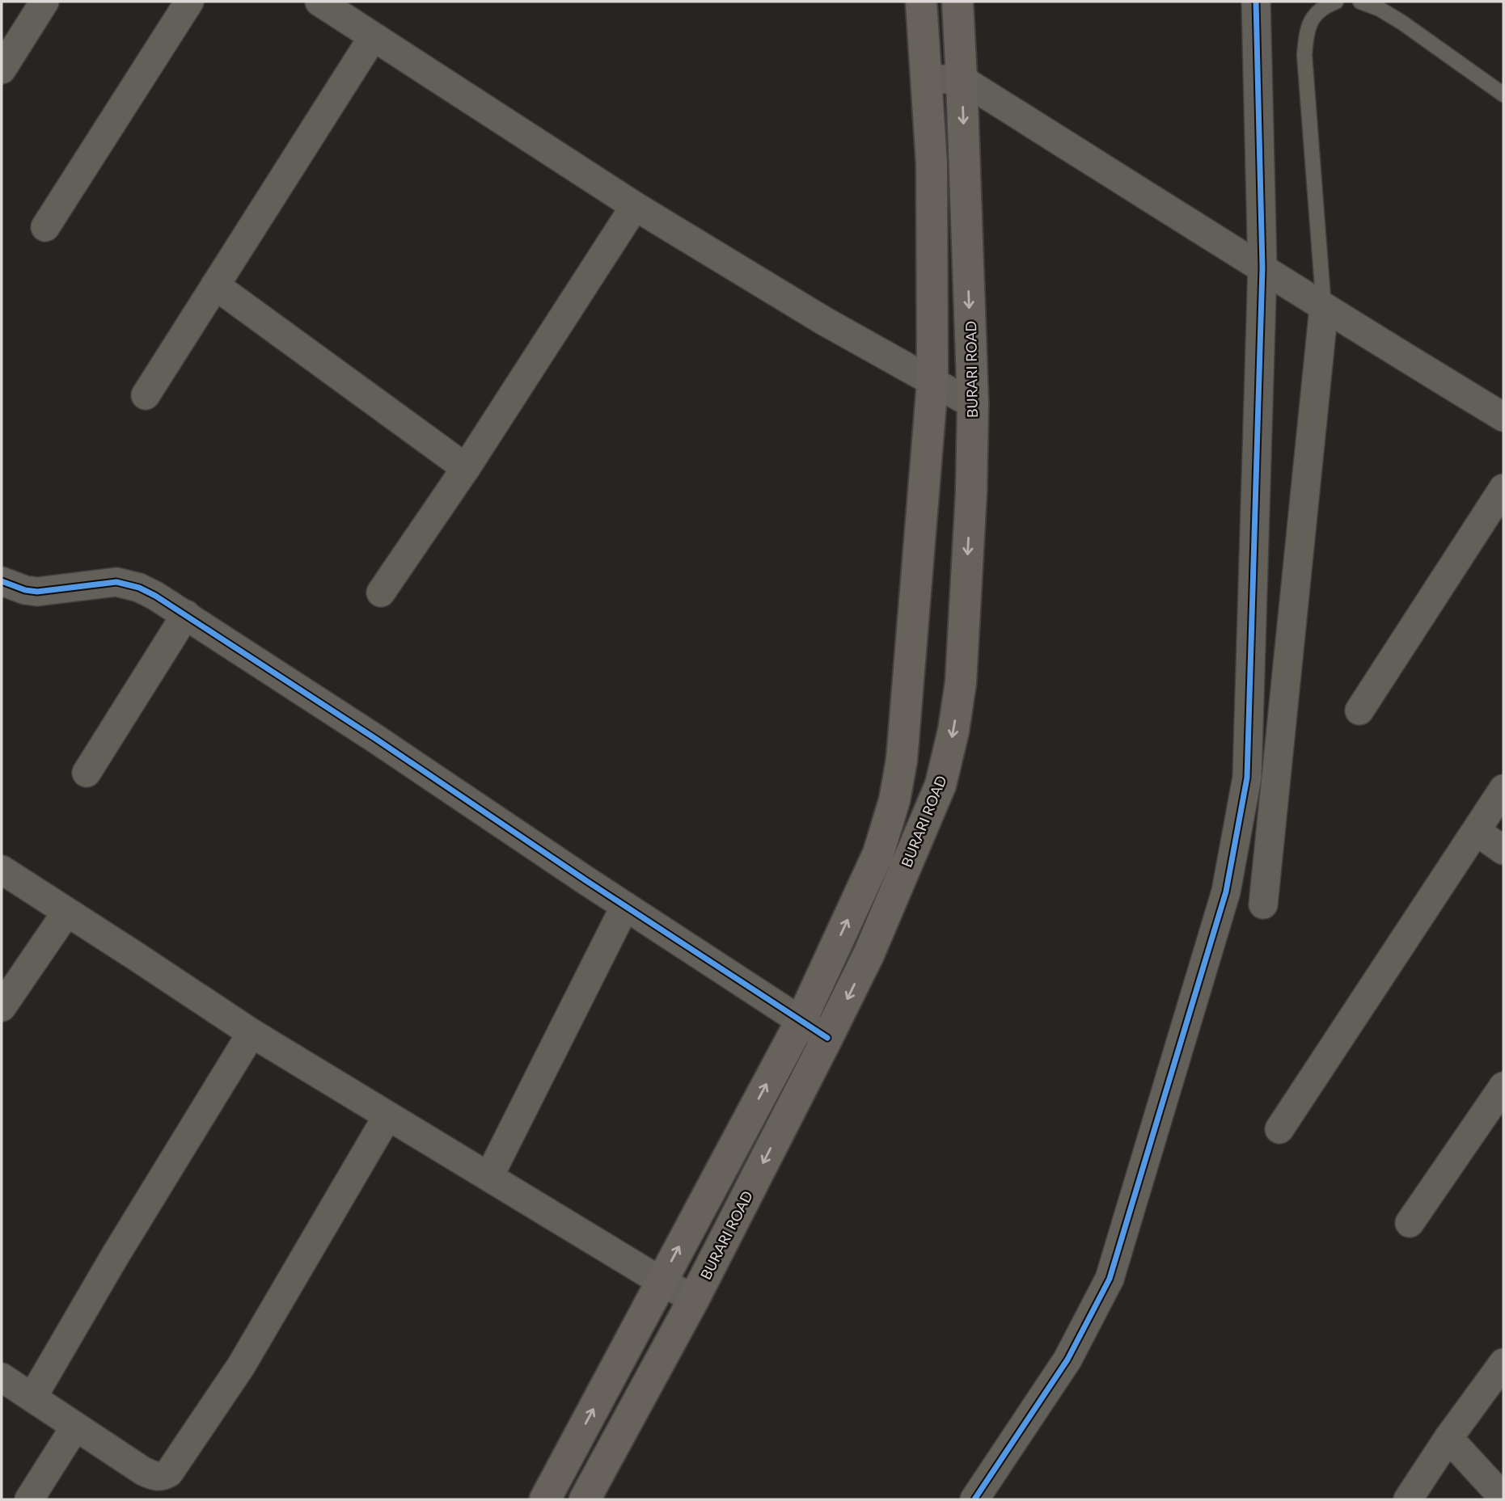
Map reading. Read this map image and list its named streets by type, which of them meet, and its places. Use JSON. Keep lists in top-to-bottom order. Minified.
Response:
{"streets":{"main road":["BURARI ROAD"]}}
